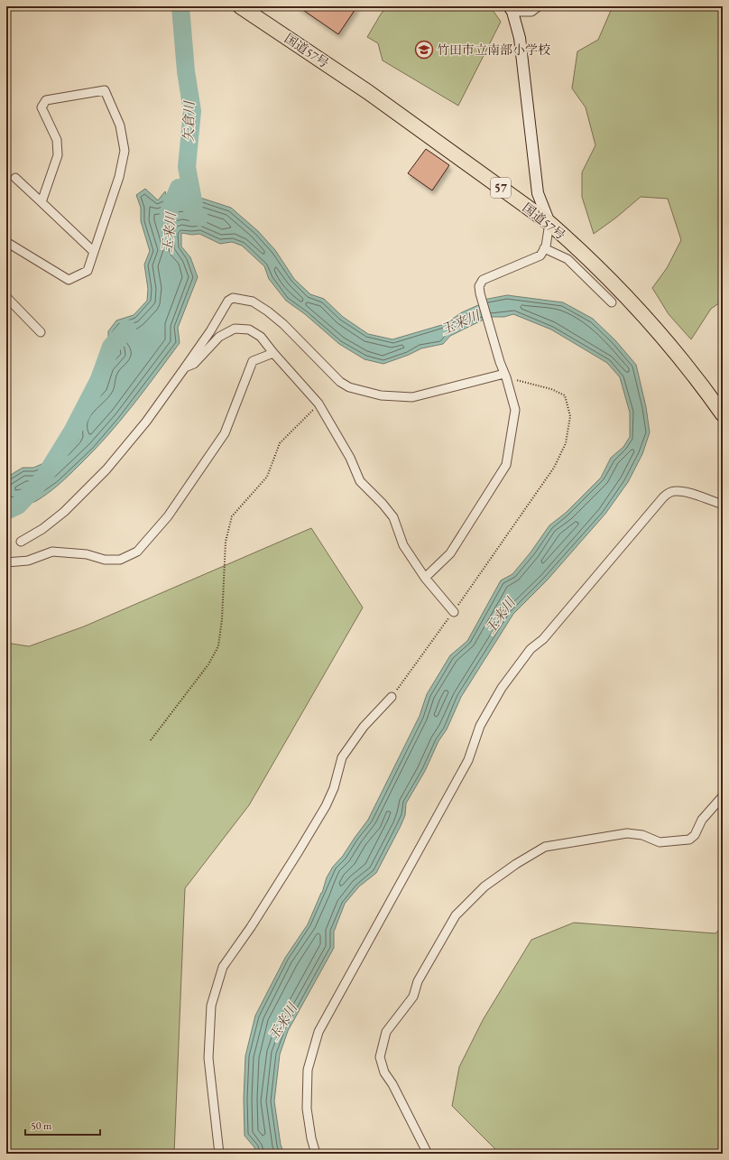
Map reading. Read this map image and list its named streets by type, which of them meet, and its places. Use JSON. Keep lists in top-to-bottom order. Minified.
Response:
{"streets":{"highway":["国道57号","57"]},"water":["矢倉川","玉来川"],"places":{"school or university":["竹田市立南部小学校"]},"scale_bar":"50 m"}
